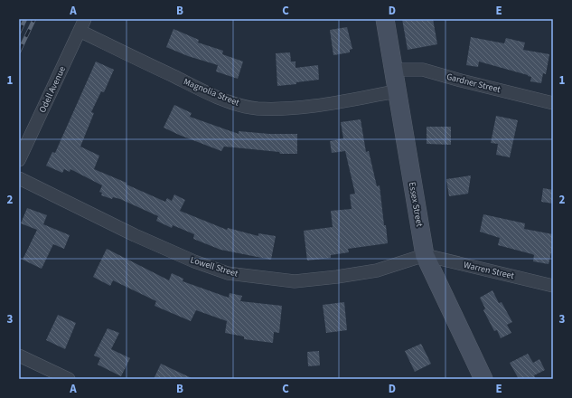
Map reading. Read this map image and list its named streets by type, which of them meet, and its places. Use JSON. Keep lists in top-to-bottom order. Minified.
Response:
{"streets":{"main road":["Essex Street"],"street":["Gardner Street","Odell Avenue","Magnolia Street","Lowell Street","Warren Street"]},"crossings":[["Gardner Street","Essex Street"],["Odell Avenue","Magnolia Street"],["Magnolia Street","Essex Street"],["Essex Street","Lowell Street"],["Essex Street","Warren Street"],["Lowell Street","Warren Street"]],"grid":{"columns":["A","B","C","D","E"],"rows":["1","2","3"]}}
